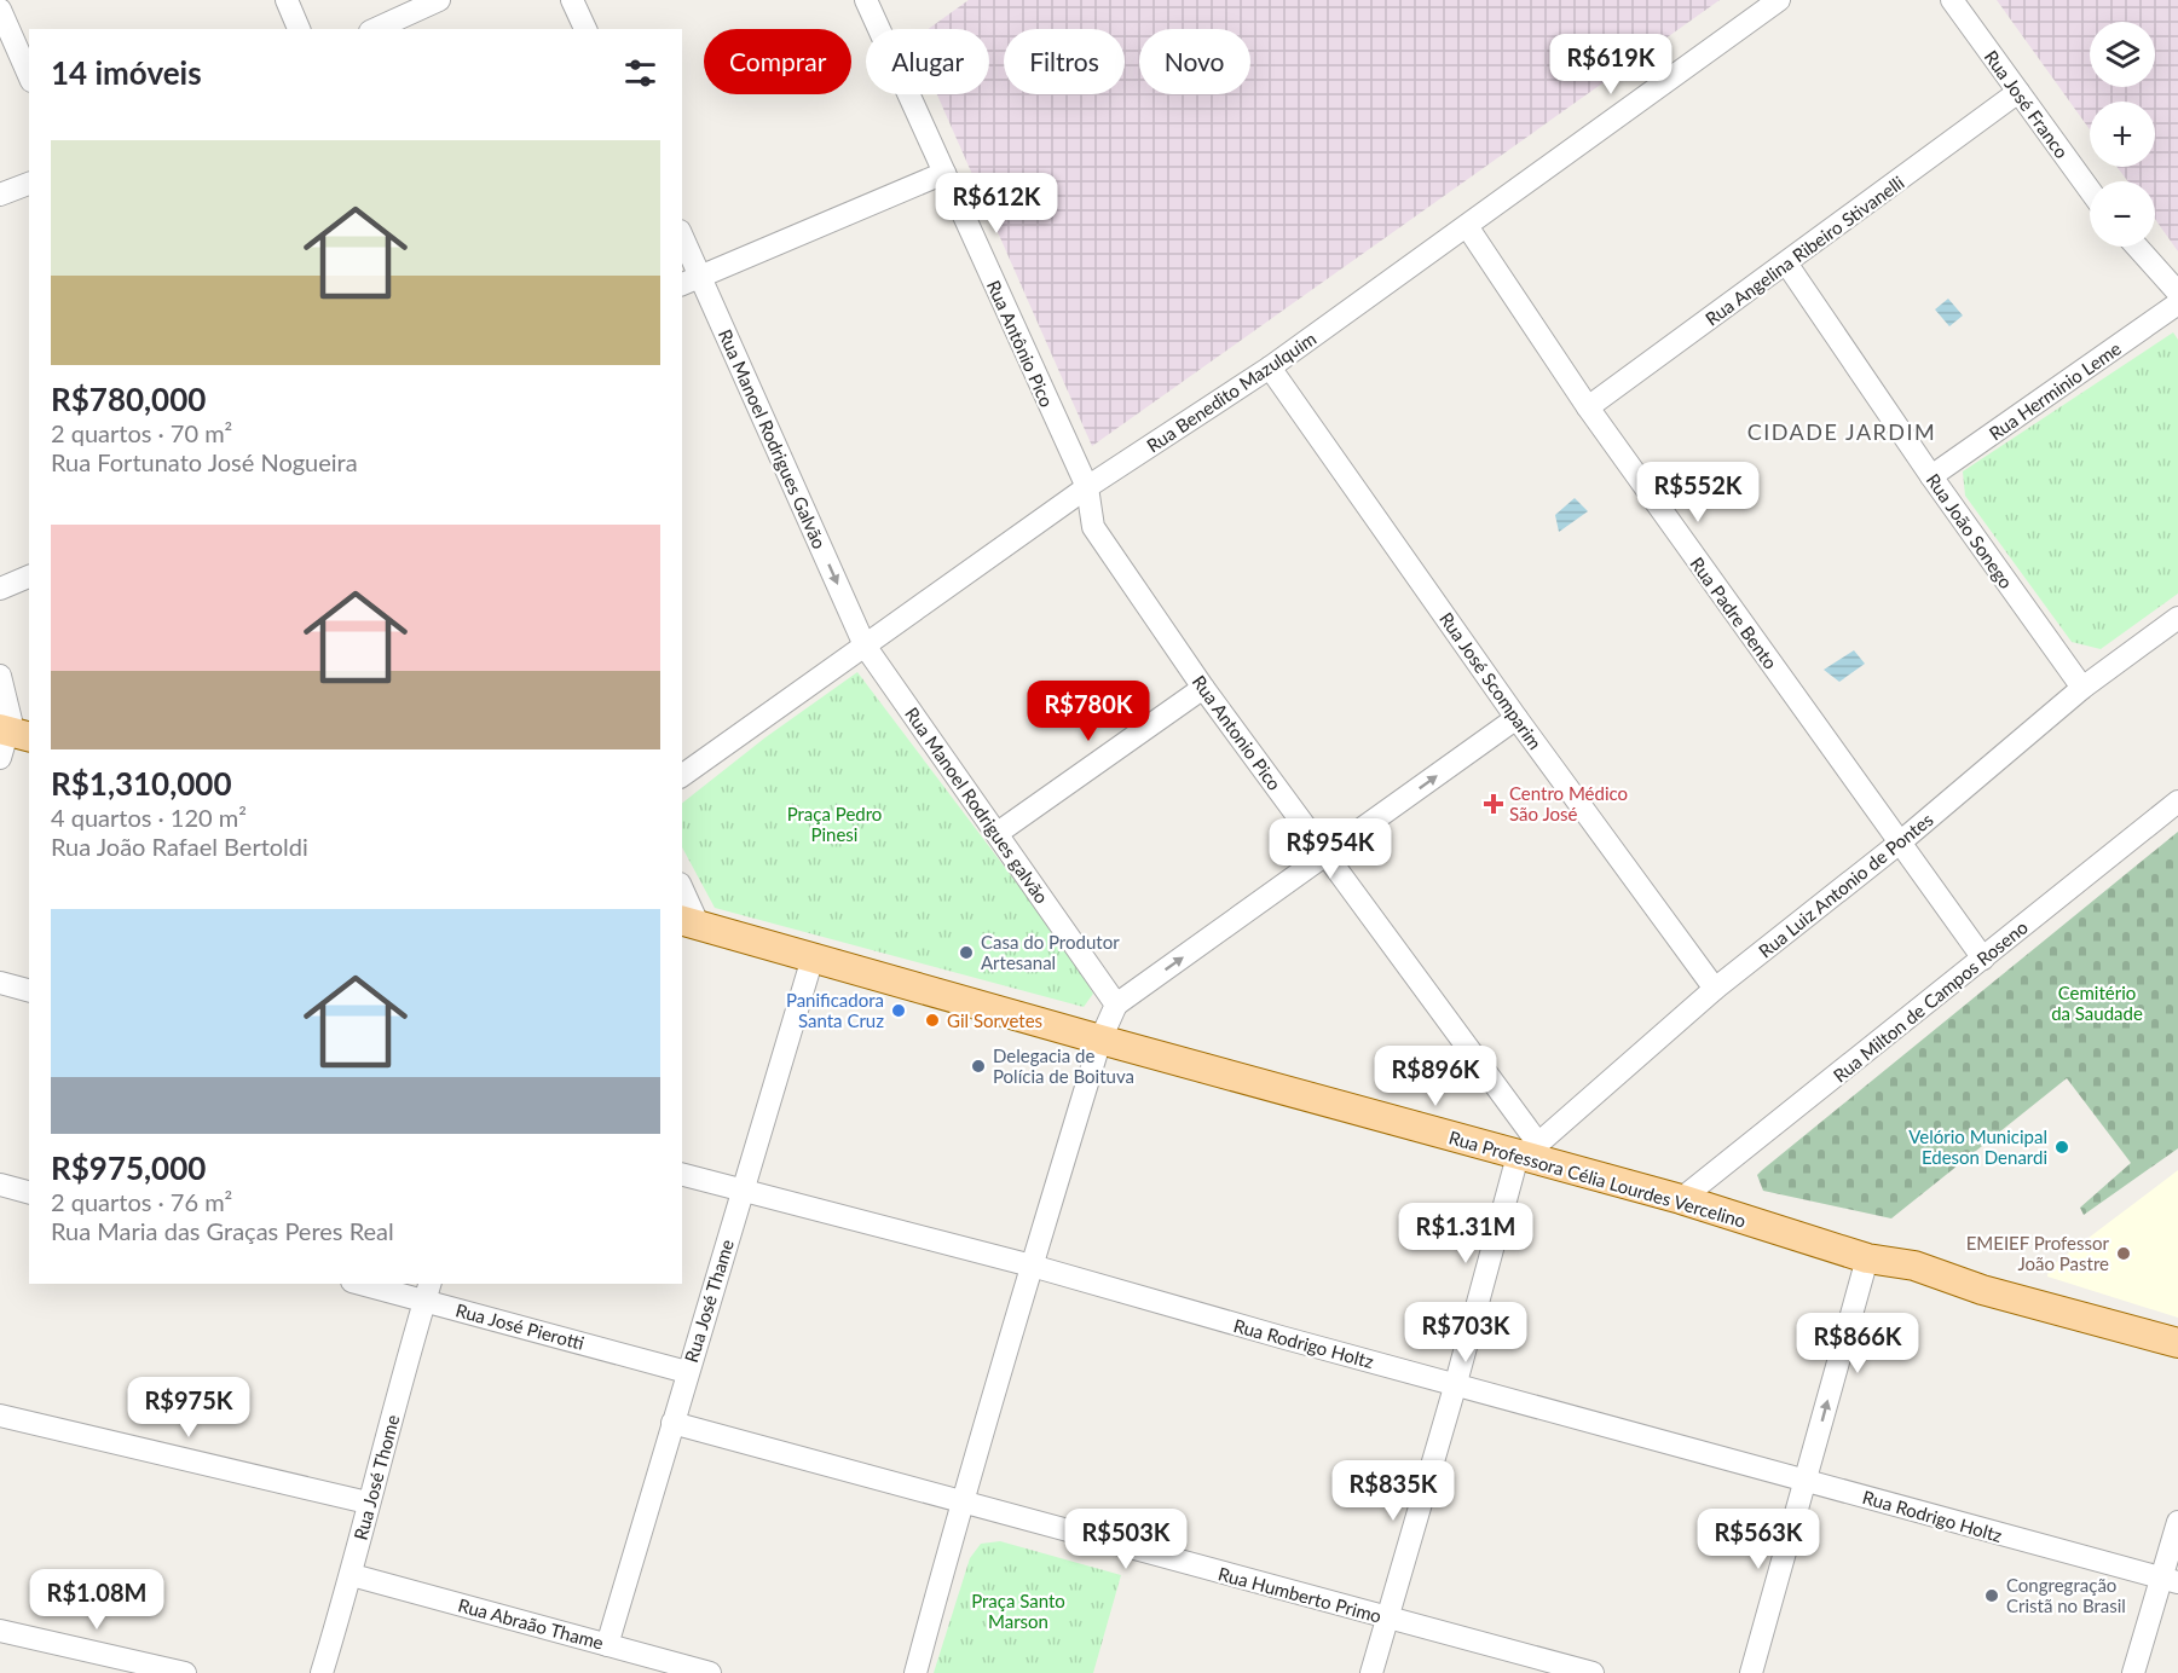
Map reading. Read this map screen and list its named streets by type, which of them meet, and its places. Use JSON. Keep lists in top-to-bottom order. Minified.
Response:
{"streets":{"main road":["Rua Professora Célia Lourdes Vercelino"],"street":["Rua José Franco","Rua Angelina Ribeiro Stivanelli","Rua Antônio Pico","Rua Herminio Leme","Rua Benedito Mazulquim","Rua Manoel Rodrigues Galvão","Rua João Sonego","Rua Padre Bento","Rua José Scomparim","Rua Antonio Pico","Rua Manoel Rodrigues galvão","Rua Luiz Antonio de Pontes","Rua Milton de Campos Roseno","Rua José Thame","Rua José Pierotti","Rua Rodrigo Holtz","Rua José Thome","Rua Humberto Primo","Rua Abraão Thame"]},"crossings":[["Rua José Franco","Rua Angelina Ribeiro Stivanelli"],["Rua Angelina Ribeiro Stivanelli","Rua João Sonego"],["Rua Angelina Ribeiro Stivanelli","Rua Padre Bento"],["Rua Antônio Pico","Rua Benedito Mazulquim"],["Rua Antônio Pico","Rua Antonio Pico"],["Rua Herminio Leme","Rua João Sonego"],["Rua Benedito Mazulquim","Rua Manoel Rodrigues Galvão"],["Rua Benedito Mazulquim","Rua Padre Bento"],["Rua Benedito Mazulquim","Rua José Scomparim"],["Rua Benedito Mazulquim","Rua Antonio Pico"],["Rua Benedito Mazulquim","Rua Manoel Rodrigues galvão"],["Rua Manoel Rodrigues Galvão","Rua Manoel Rodrigues galvão"],["Rua João Sonego","Rua Luiz Antonio de Pontes"],["Rua Padre Bento","Rua Luiz Antonio de Pontes"],["Rua Padre Bento","Rua Milton de Campos Roseno"],["Rua José Scomparim","Rua Luiz Antonio de Pontes"],["Rua Antonio Pico","Rua Luiz Antonio de Pontes"],["Rua Antonio Pico","Rua Professora Célia Lourdes Vercelino"],["Rua Luiz Antonio de Pontes","Rua Professora Célia Lourdes Vercelino"],["Rua Milton de Campos Roseno","Rua Professora Célia Lourdes Vercelino"],["Rua Professora Célia Lourdes Vercelino","Rua José Thame"],["Rua José Thame","Rua José Pierotti"],["Rua José Thame","Rua Rodrigo Holtz"],["Rua José Thame","Rua Humberto Primo"],["Rua José Thame","Rua Abraão Thame"],["Rua José Pierotti","Rua José Thome"],["Rua José Thome","Rua Abraão Thame"]],"one_way":["Rua Manoel Rodrigues Galvão"],"districts":["CIDADE JARDIM"],"parks":["Praça Pedro Pinesi","Cemitério da Saudade","Praça Santo Marson"],"places":{"health":["Centro Médico São José"],"other":["Casa do Produtor Artesanal","Panificadora Santa Cruz","Gil Sorvetes","Delegacia de Polícia de Boituva","Velório Municipal Edeson Denardi","EMEIEF Professor João Pastre","Congregração Cristã no Brasil"]},"page":{"map_buttons":["+","−"],"chip":["Comprar","Alugar","Filtros","Novo"],"heading":"14 imóveis","price":["R$619K","R$612K","R$552K","R$780K","R$954K","R$896K","R$1.31M","R$703K","R$866K","R$975K","R$835K","R$503K","R$563K","R$1.08M"],"list":[{"name":"R$780,000","note":"2 quartos · 70 m² · Rua Fortunato José Nogueira"},{"name":"R$1,310,000","note":"4 quartos · 120 m² · Rua João Rafael Bertoldi"},{"name":"R$975,000","note":"2 quartos · 76 m² · Rua Maria das Graças Peres Real"}]}}
